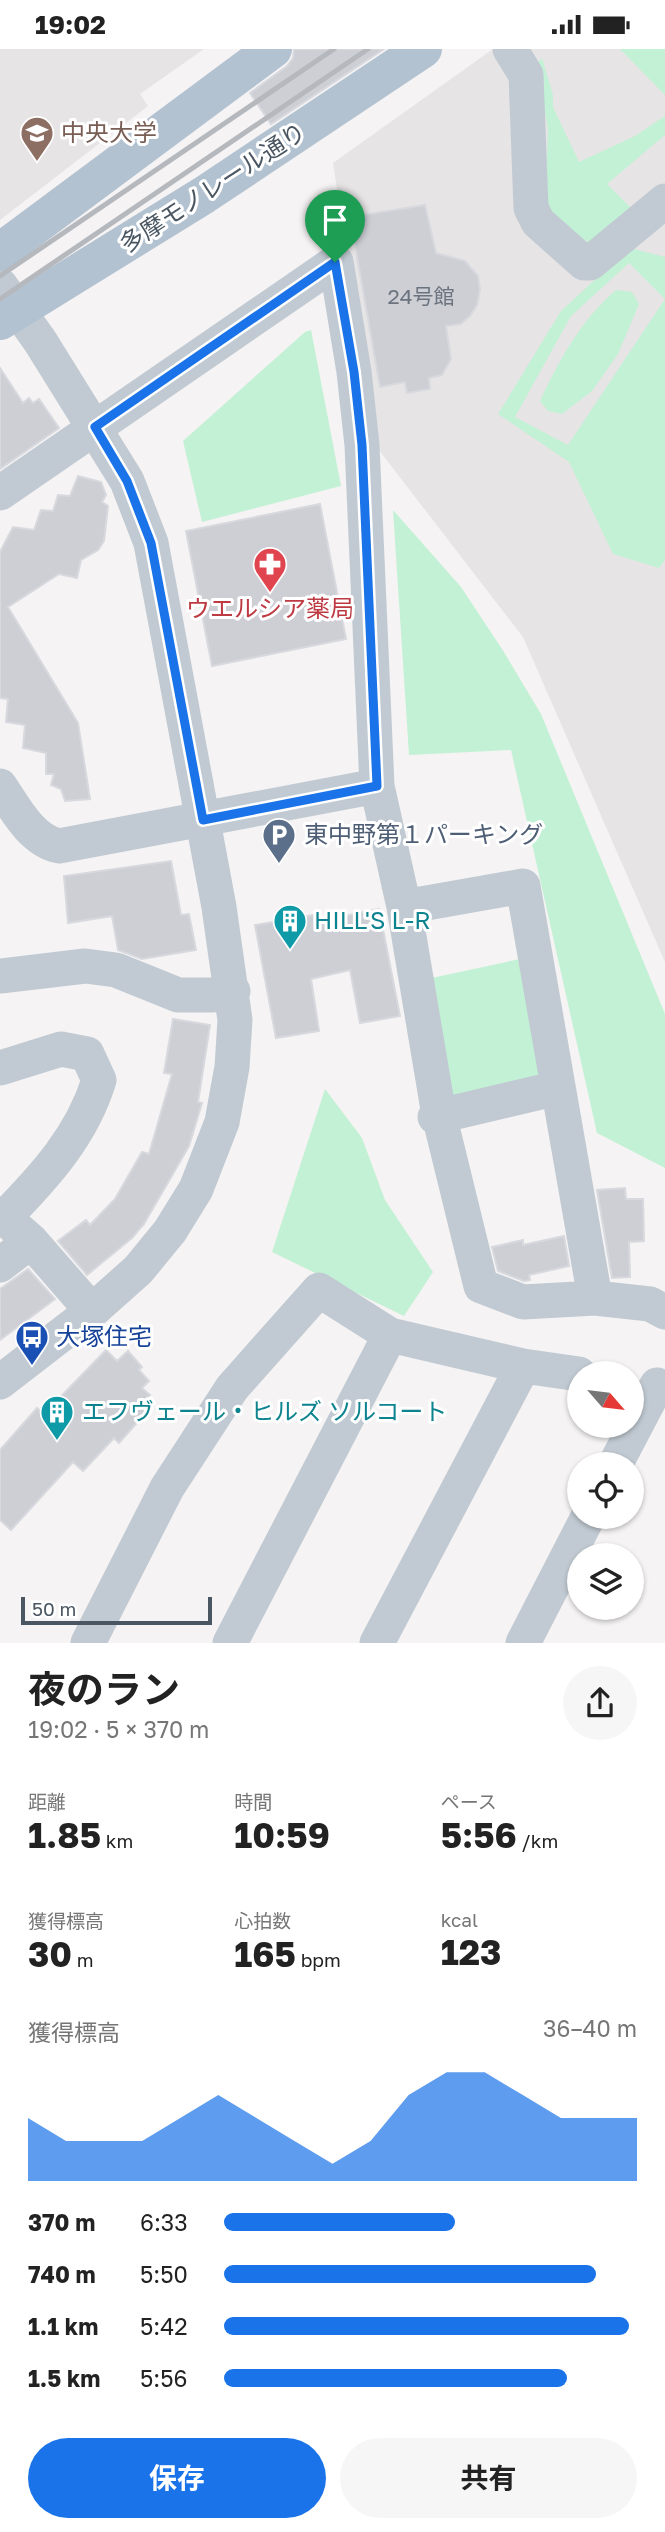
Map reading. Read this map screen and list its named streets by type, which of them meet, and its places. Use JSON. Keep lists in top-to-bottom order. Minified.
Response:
{"streets":{"main road":["多摩モノレール通り"]},"places":{"school or university":["中央大学"],"pharmacy":["ウエルシア薬局"],"parking":["東中野第１パーキング"],"building":["HILL'S L-R","エフヴェール・ヒルズ ソルコート"],"bus stop":["大塚住宅"]},"house_numbers":["24号館"],"scale_bar":"50 m","north":"bottom right","page":{"status":"19:02","scale":"50 m","heading":["夜のラン","19:02 · 5 × 370 m"],"stats":[["距離","1.85 km"],["時間","10:59"],["ペース","5:56 /km"],["獲得標高","30 m"],["心拍数","165 bpm"],["kcal","123"]],"chart":["獲得標高","36–40 m"],"list":[{"name":"370 m","note":"6:33"},{"name":"740 m","note":"5:50"},{"name":"1.1 km","note":"5:42"},{"name":"1.5 km","note":"5:56"}],"buttons":["保存","共有"]}}
